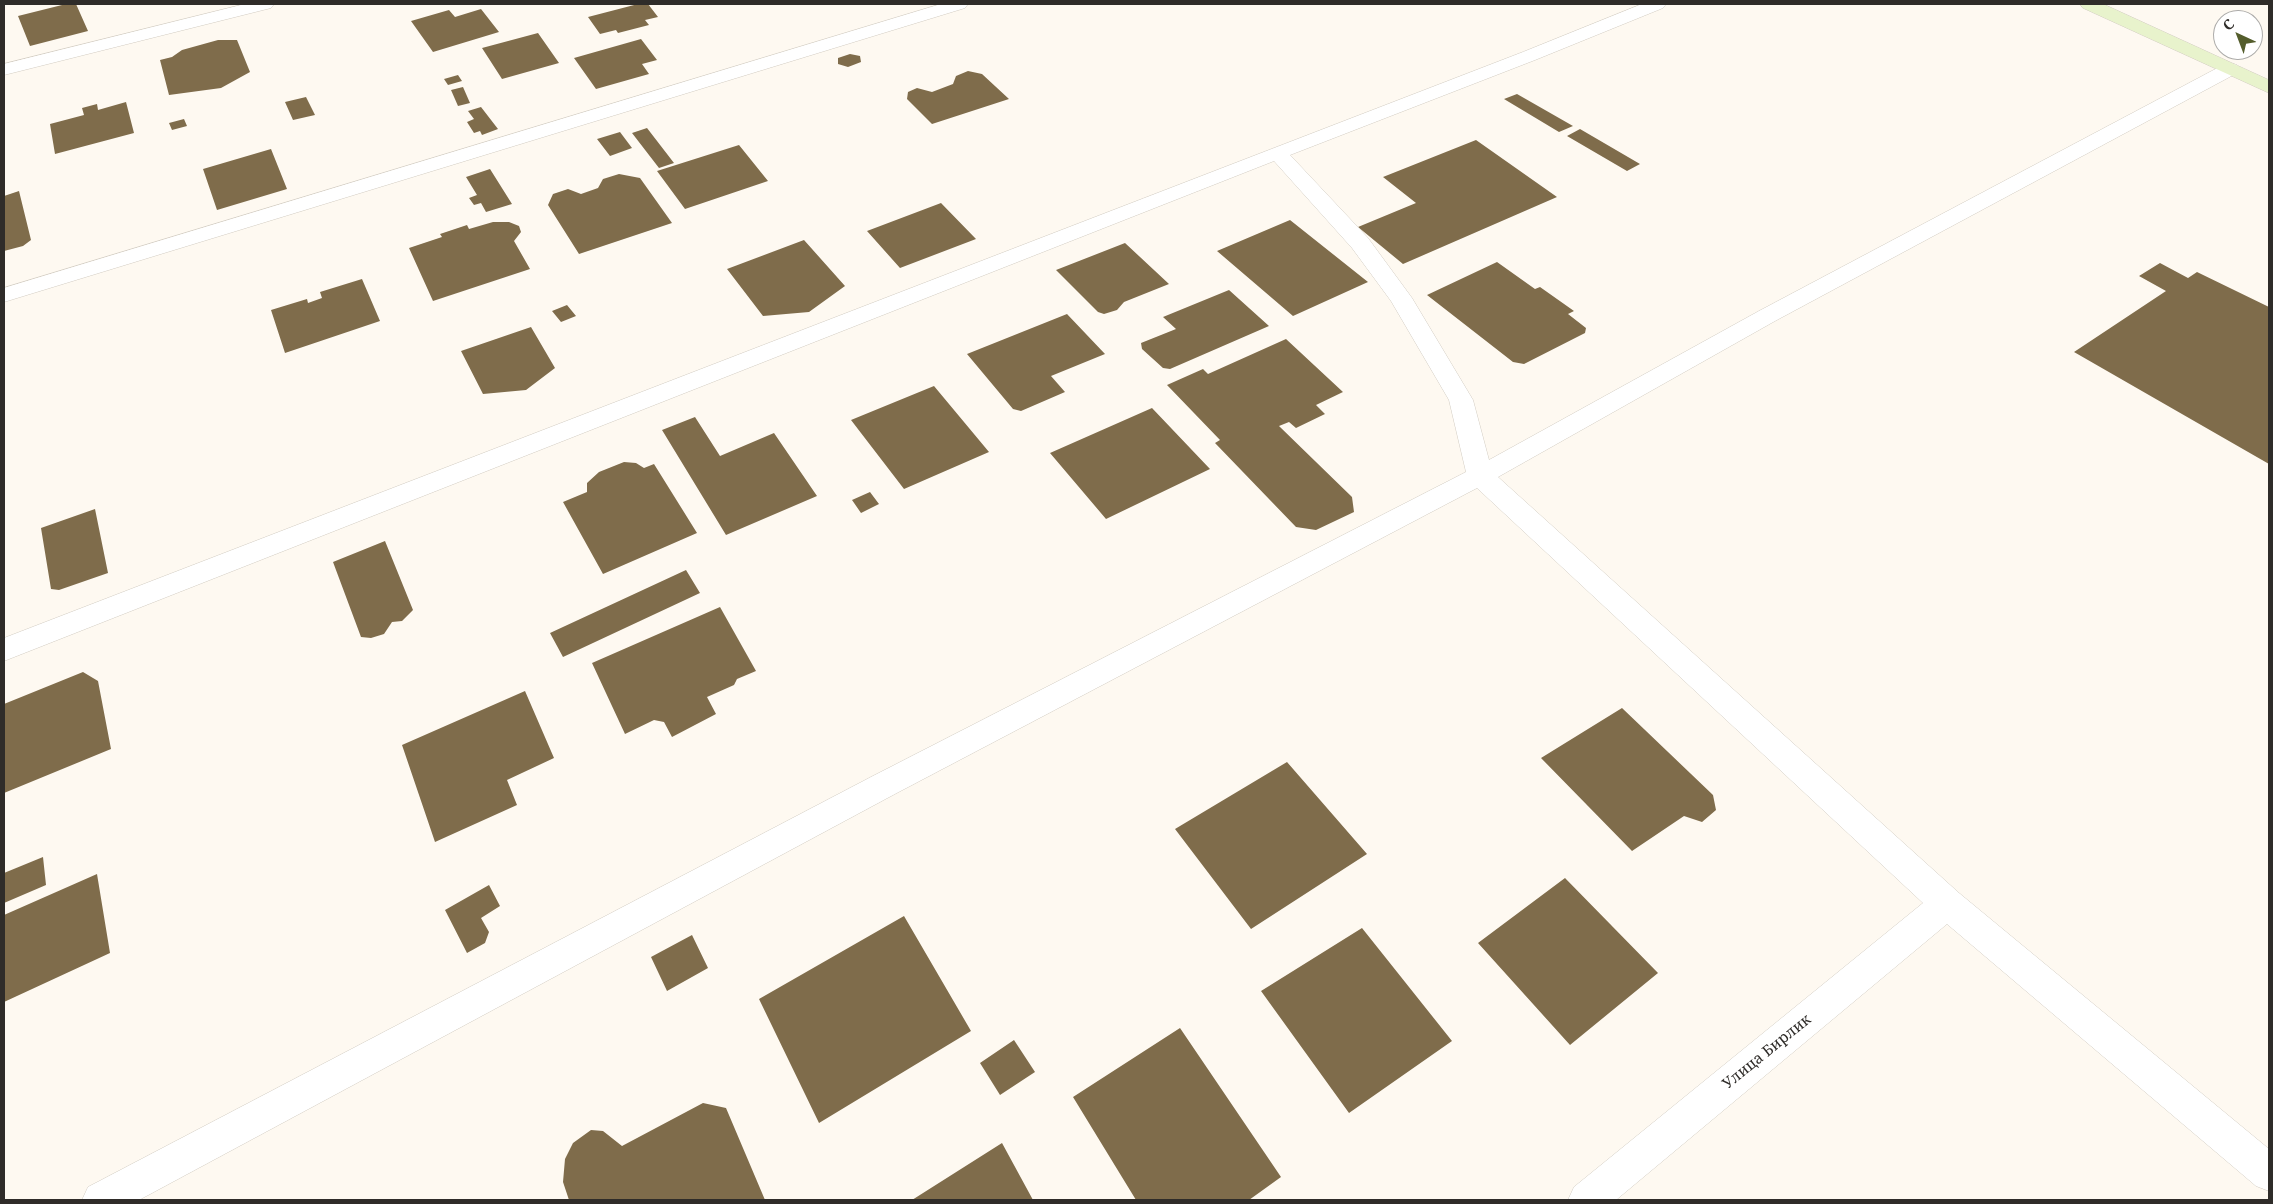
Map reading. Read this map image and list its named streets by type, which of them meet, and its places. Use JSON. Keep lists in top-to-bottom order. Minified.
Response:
{"streets":{"street":["Улица Бирлик"]},"north":"top left"}
